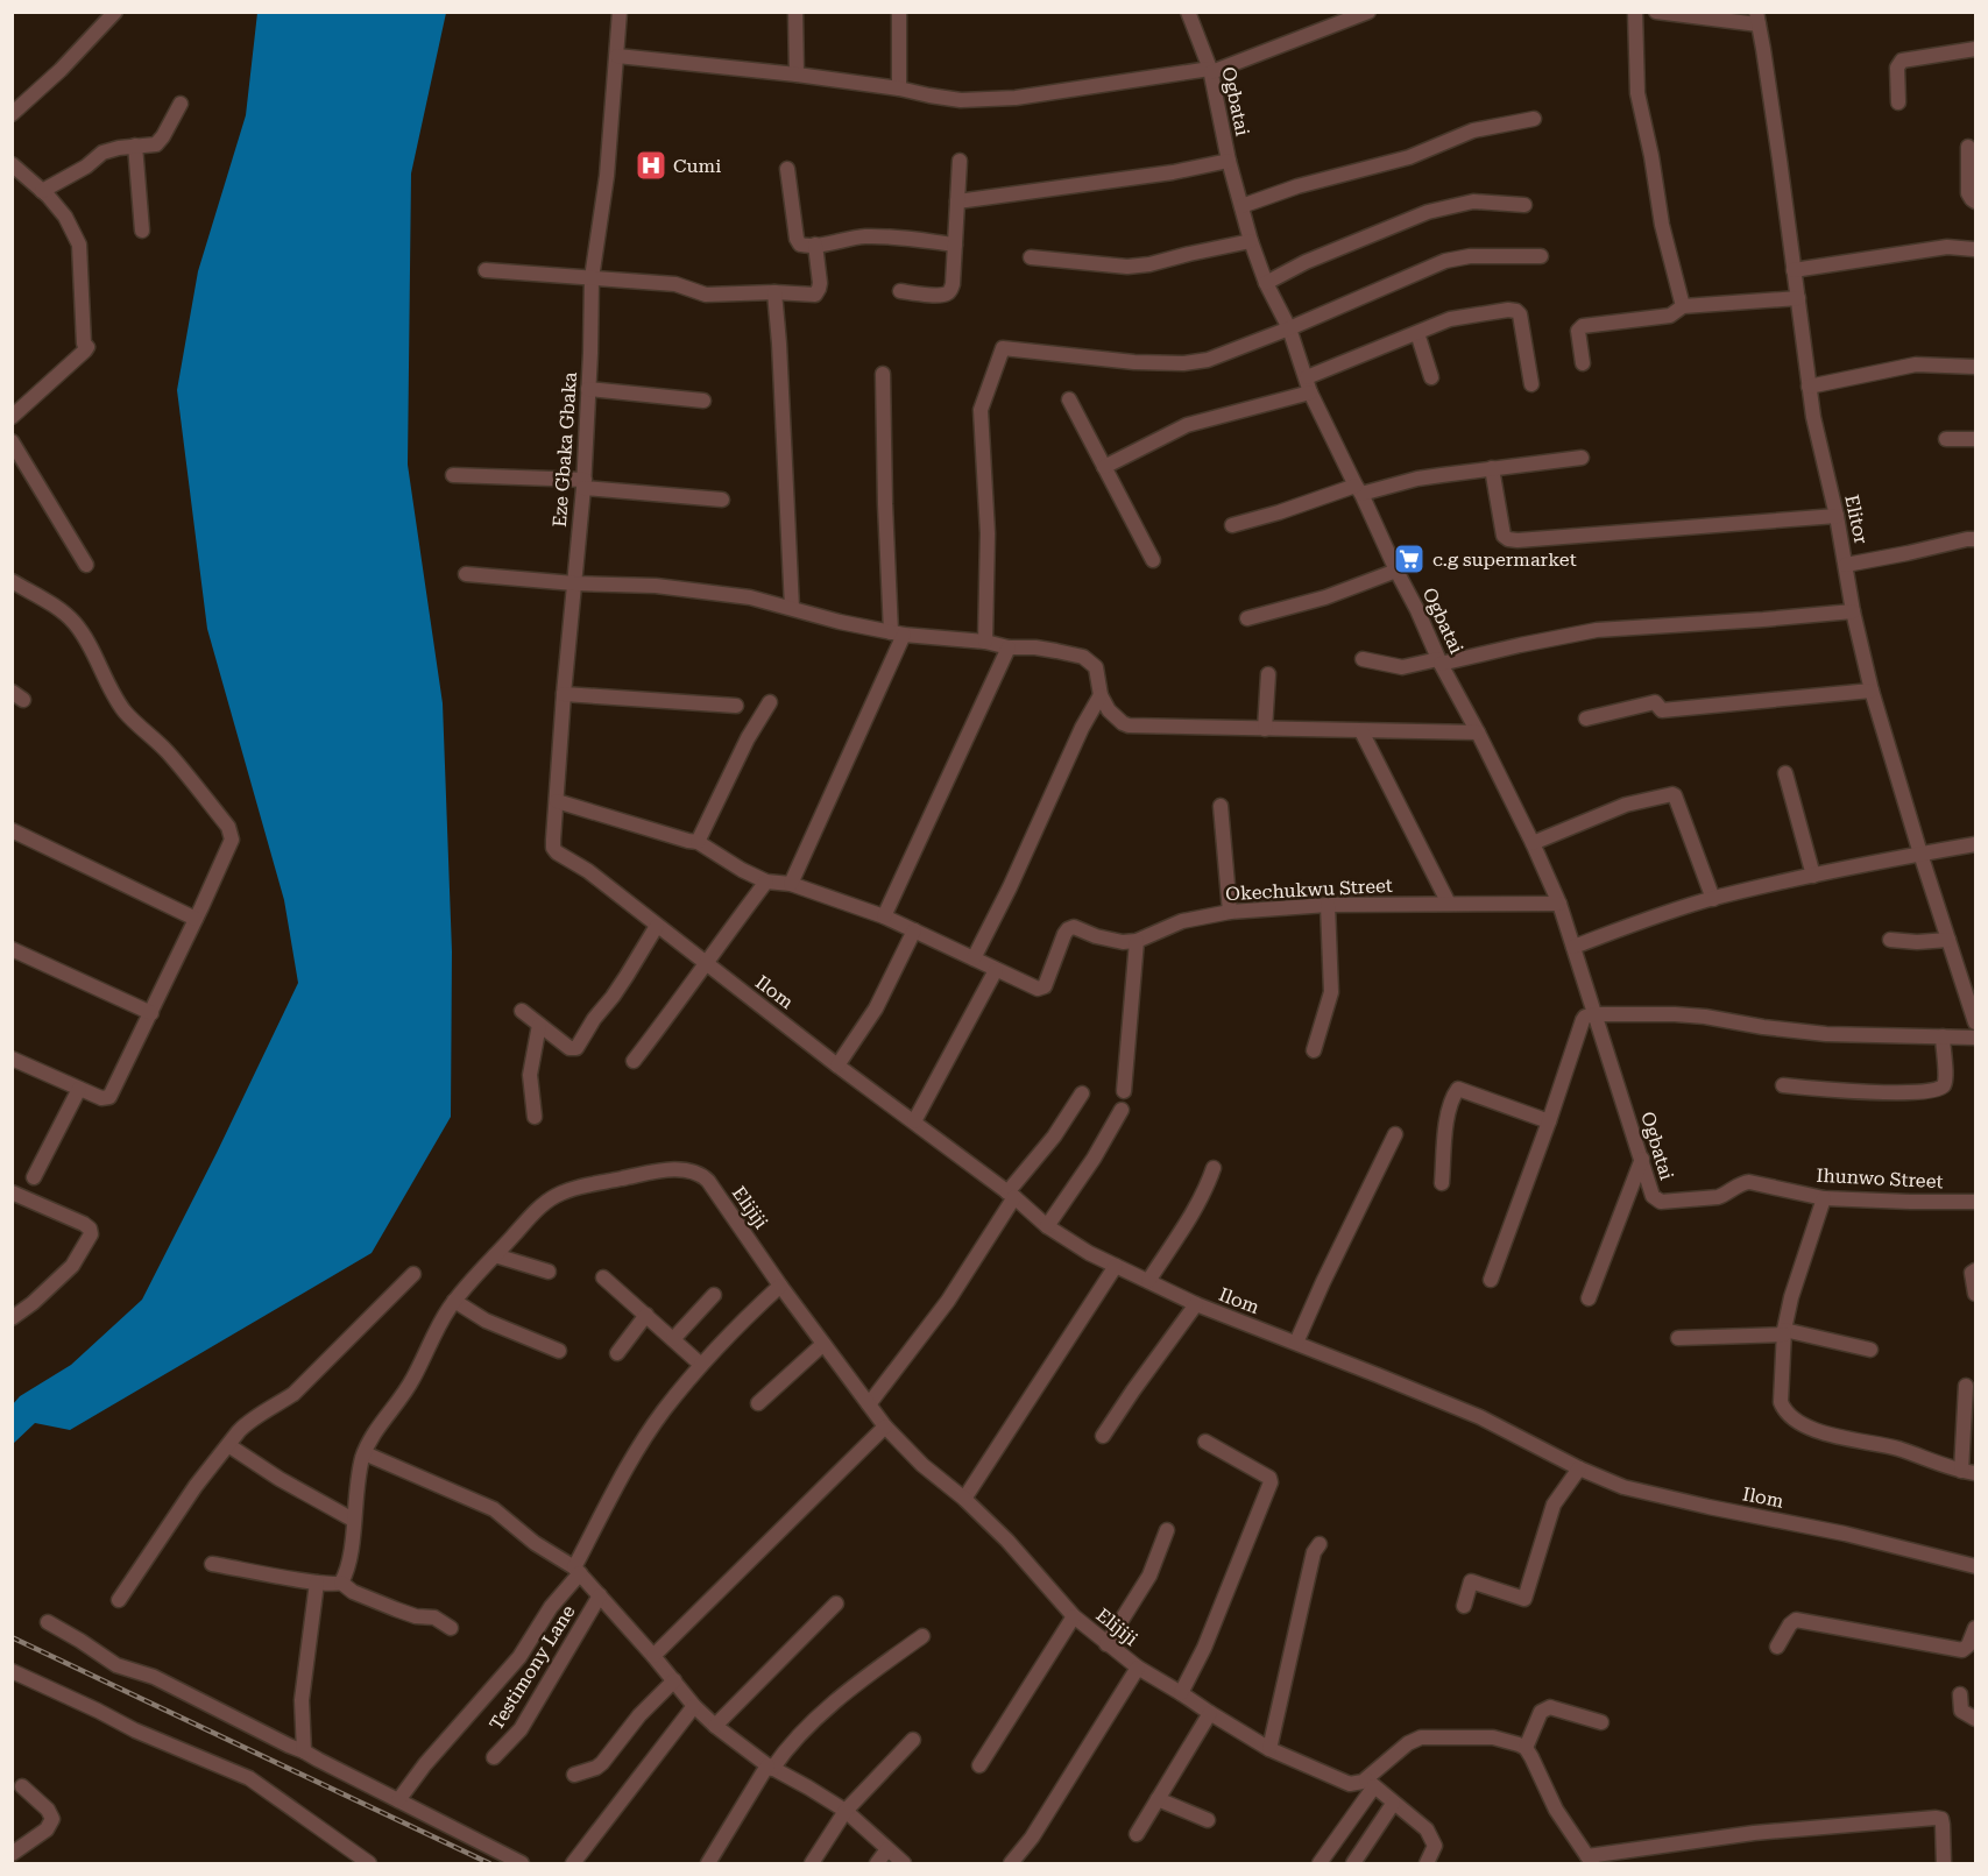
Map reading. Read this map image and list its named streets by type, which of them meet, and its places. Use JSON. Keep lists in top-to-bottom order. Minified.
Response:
{"streets":{"street":["Ogbatai","Eze Gbaka Gbaka","Elitor","Okechukwu Street","Ilom","Ihunwo Street","Elijiji","Testimony Lane"]},"crossings":[["Ogbatai","Okechukwu Street"],["Ogbatai","Ihunwo Street"],["Eze Gbaka Gbaka","Ilom"]],"places":{"hospital":["Cumi"],"supermarket":["c.g supermarket"]}}
